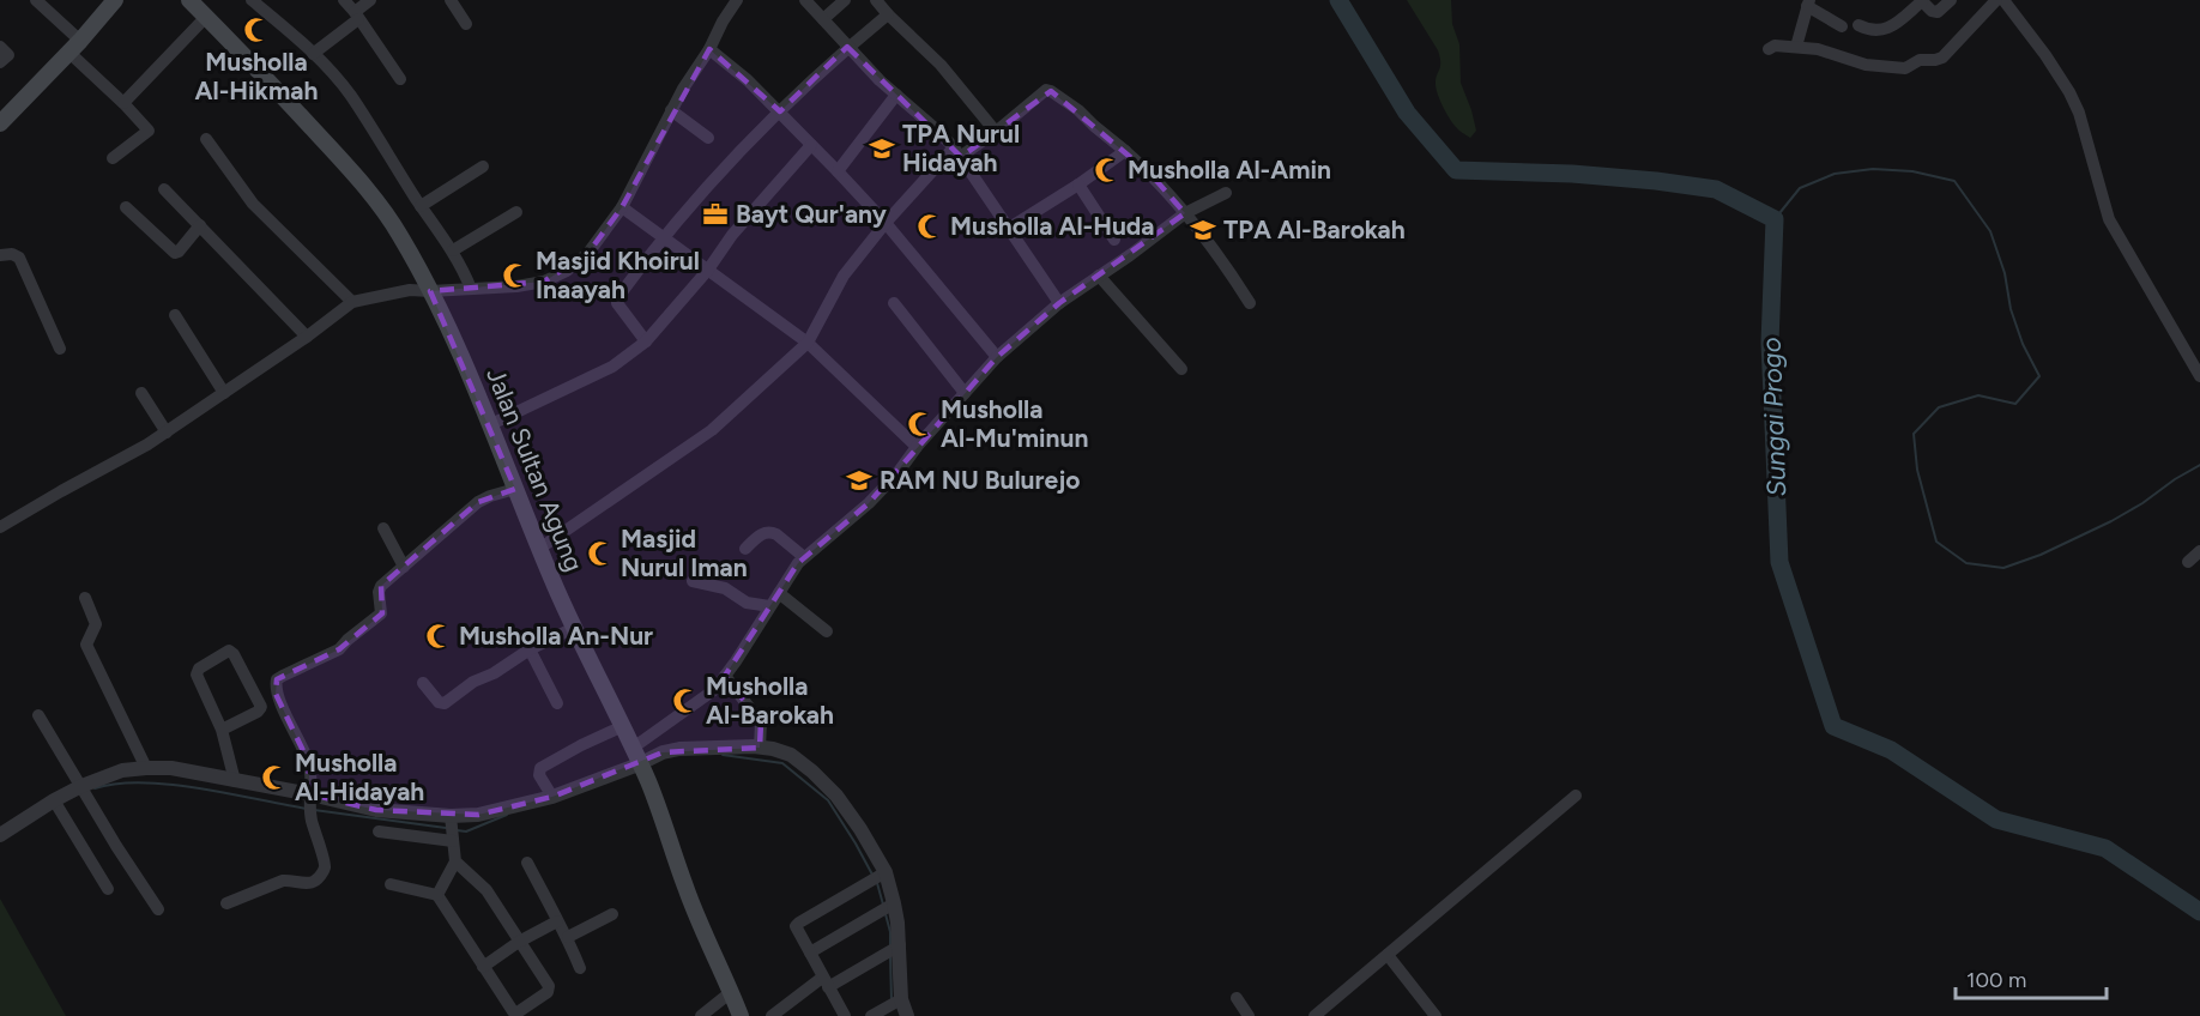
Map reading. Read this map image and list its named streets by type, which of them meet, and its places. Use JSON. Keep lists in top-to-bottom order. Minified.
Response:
{"streets":{"main road":["Jalan Sultan Agung"]},"water":["Sungai Progo"],"places":{"mosque":["Musholla Al-Hikmah","Musholla Al-Amin","Musholla Al-Huda","Masjid Khoirul Inaayah","Musholla Al-Mu'minun","Masjid Nurul Iman","Musholla An-Nur","Musholla Al-Barokah","Musholla Al-Hidayah"],"school or university":["TPA Nurul Hidayah","TPA Al-Barokah","RAM NU Bulurejo"],"office":["Bayt Qur'any"]},"scale_bar":"100 m"}
